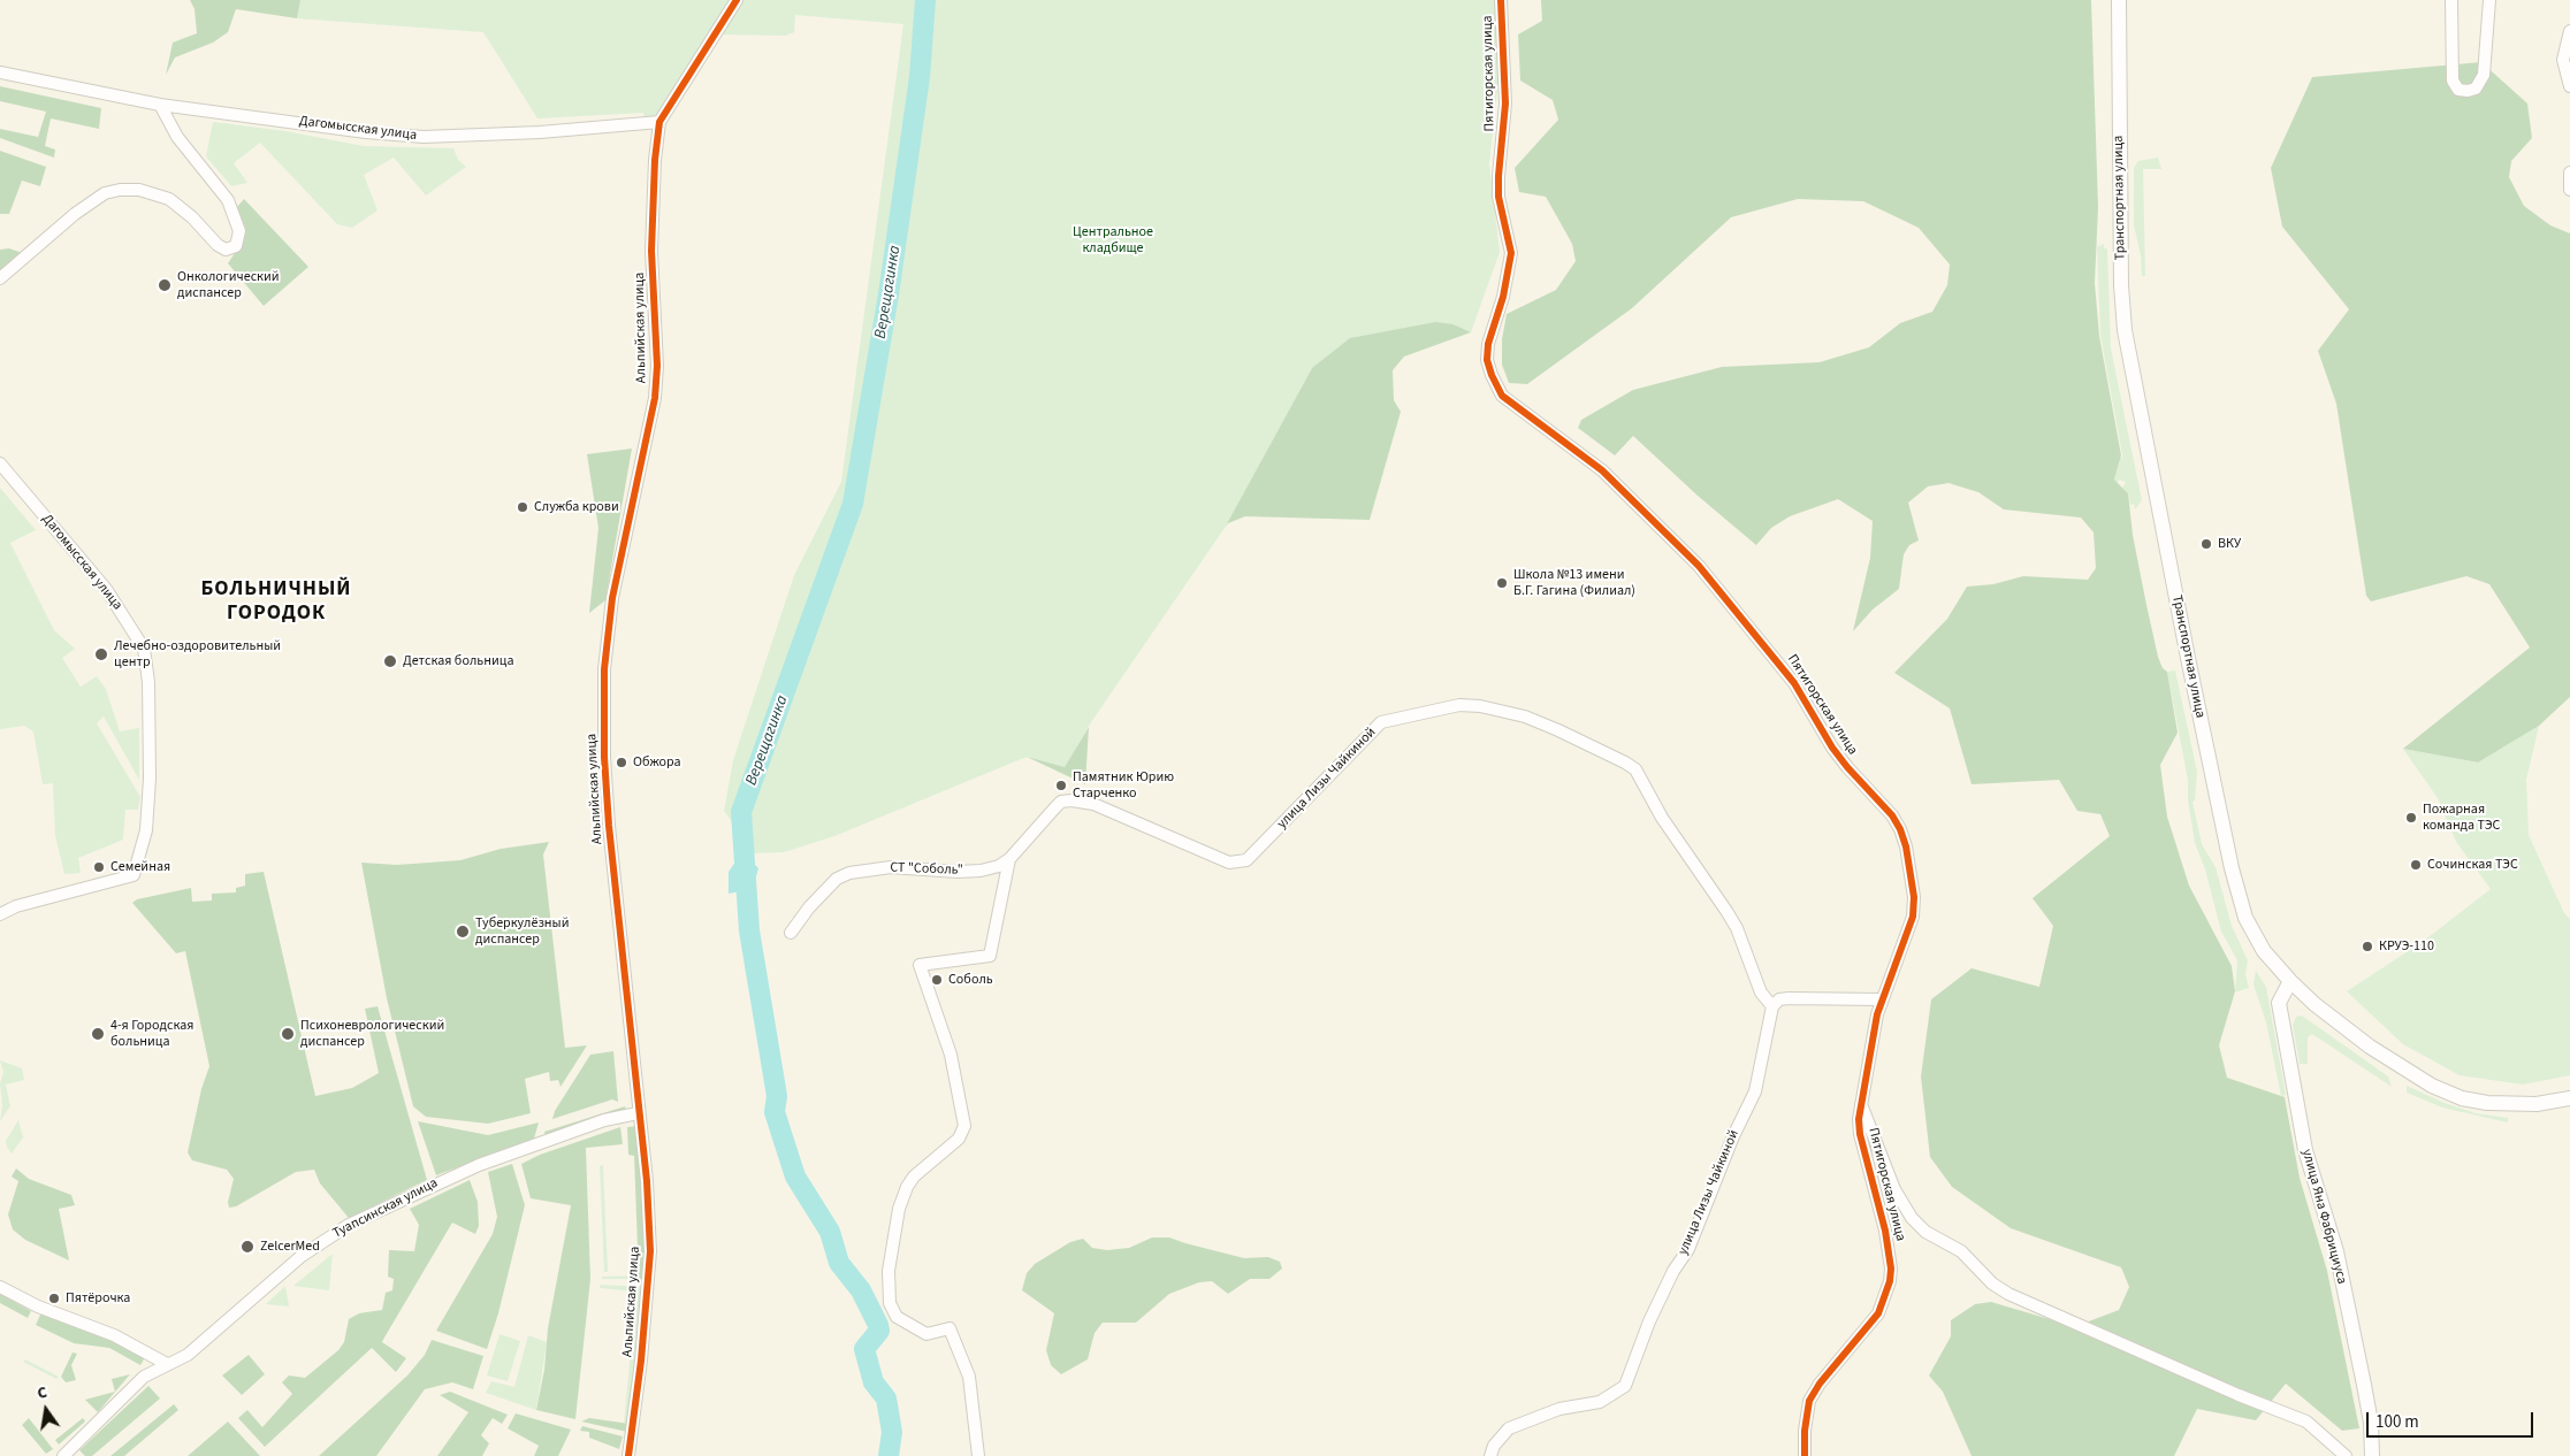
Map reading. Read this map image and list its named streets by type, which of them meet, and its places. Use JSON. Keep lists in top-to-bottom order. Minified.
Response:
{"streets":{"main road":["Транспортная улица","улица Яна Фабрициуса"],"street":["Пятигорская улица","Дагомысская улица","Альпийская улица","улица Лизы Чайкиной","СТ \"Соболь\"","Туапсинская улица"]},"crossings":[["Дагомысская улица","Альпийская улица"],["Транспортная улица","улица Яна Фабрициуса"],["Альпийская улица","Туапсинская улица"],["улица Лизы Чайкиной","СТ \"Соболь\""]],"districts":["БОЛЬНИЧНЫЙ ГОРОДОК"],"water":["Верещагинка"],"parks":["Центральное кладбище"],"places":["Онкологический диспансер","Служба крови","ВКУ","Школа №13 имени Б.Г. Гагина (Филиал)","Лечебно-оздоровительный центр","Детская больница","Обжора","Памятник Юрию Старченко","Пожарная команда ТЭС","Сочинская ТЭС","Семейная","Туберкулёзный диспансер","КРУЭ-110","Соболь","4-я Городская больница","Психоневрологический диспансер","ZelcerMed","Пятёрочка"],"scale_bar":"100 m","north":"top"}
